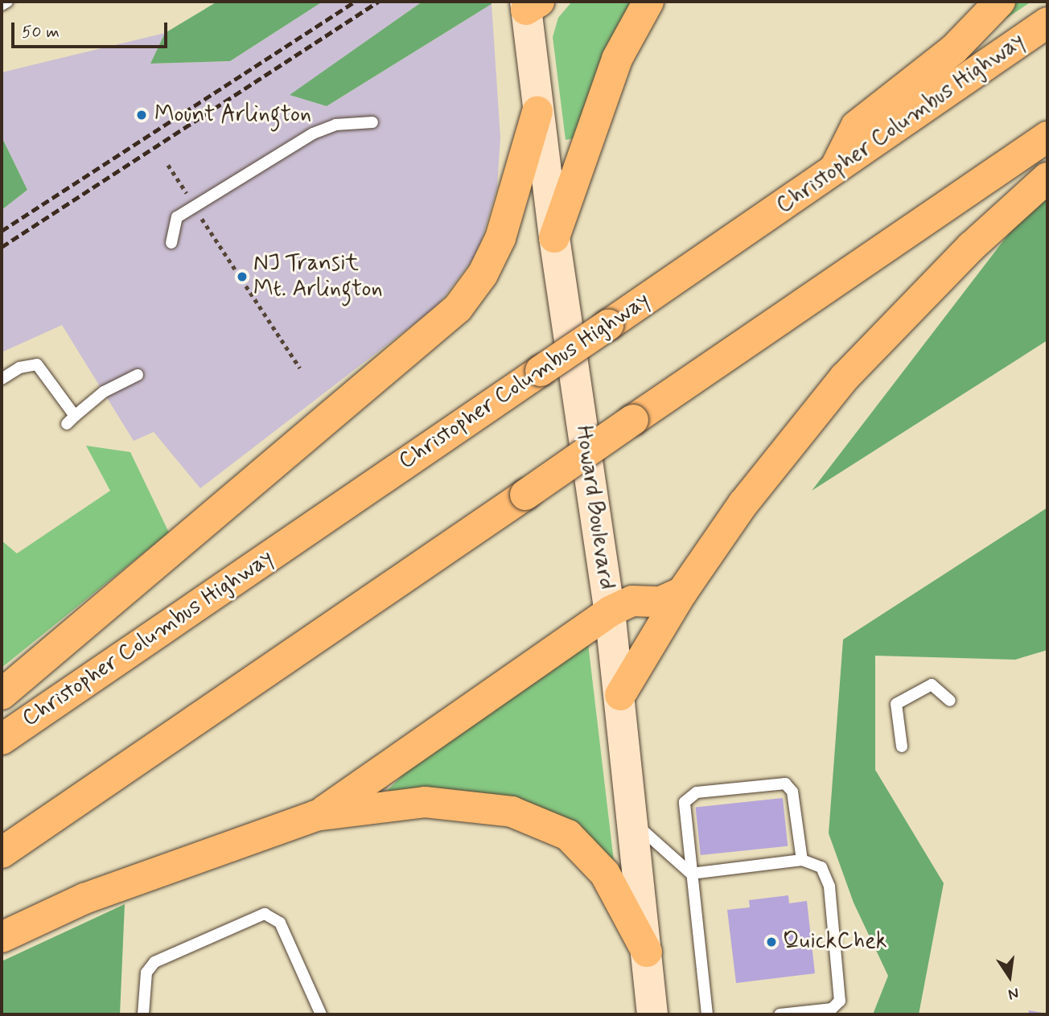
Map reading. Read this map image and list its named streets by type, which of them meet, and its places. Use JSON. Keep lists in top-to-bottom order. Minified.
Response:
{"streets":{"highway":["Christopher Columbus Highway"],"main road":["Howard Boulevard"]},"places":["Mount Arlington","NJ Transit Mt. Arlington","QuickChek"],"scale_bar":"50 m","north":"bottom"}
